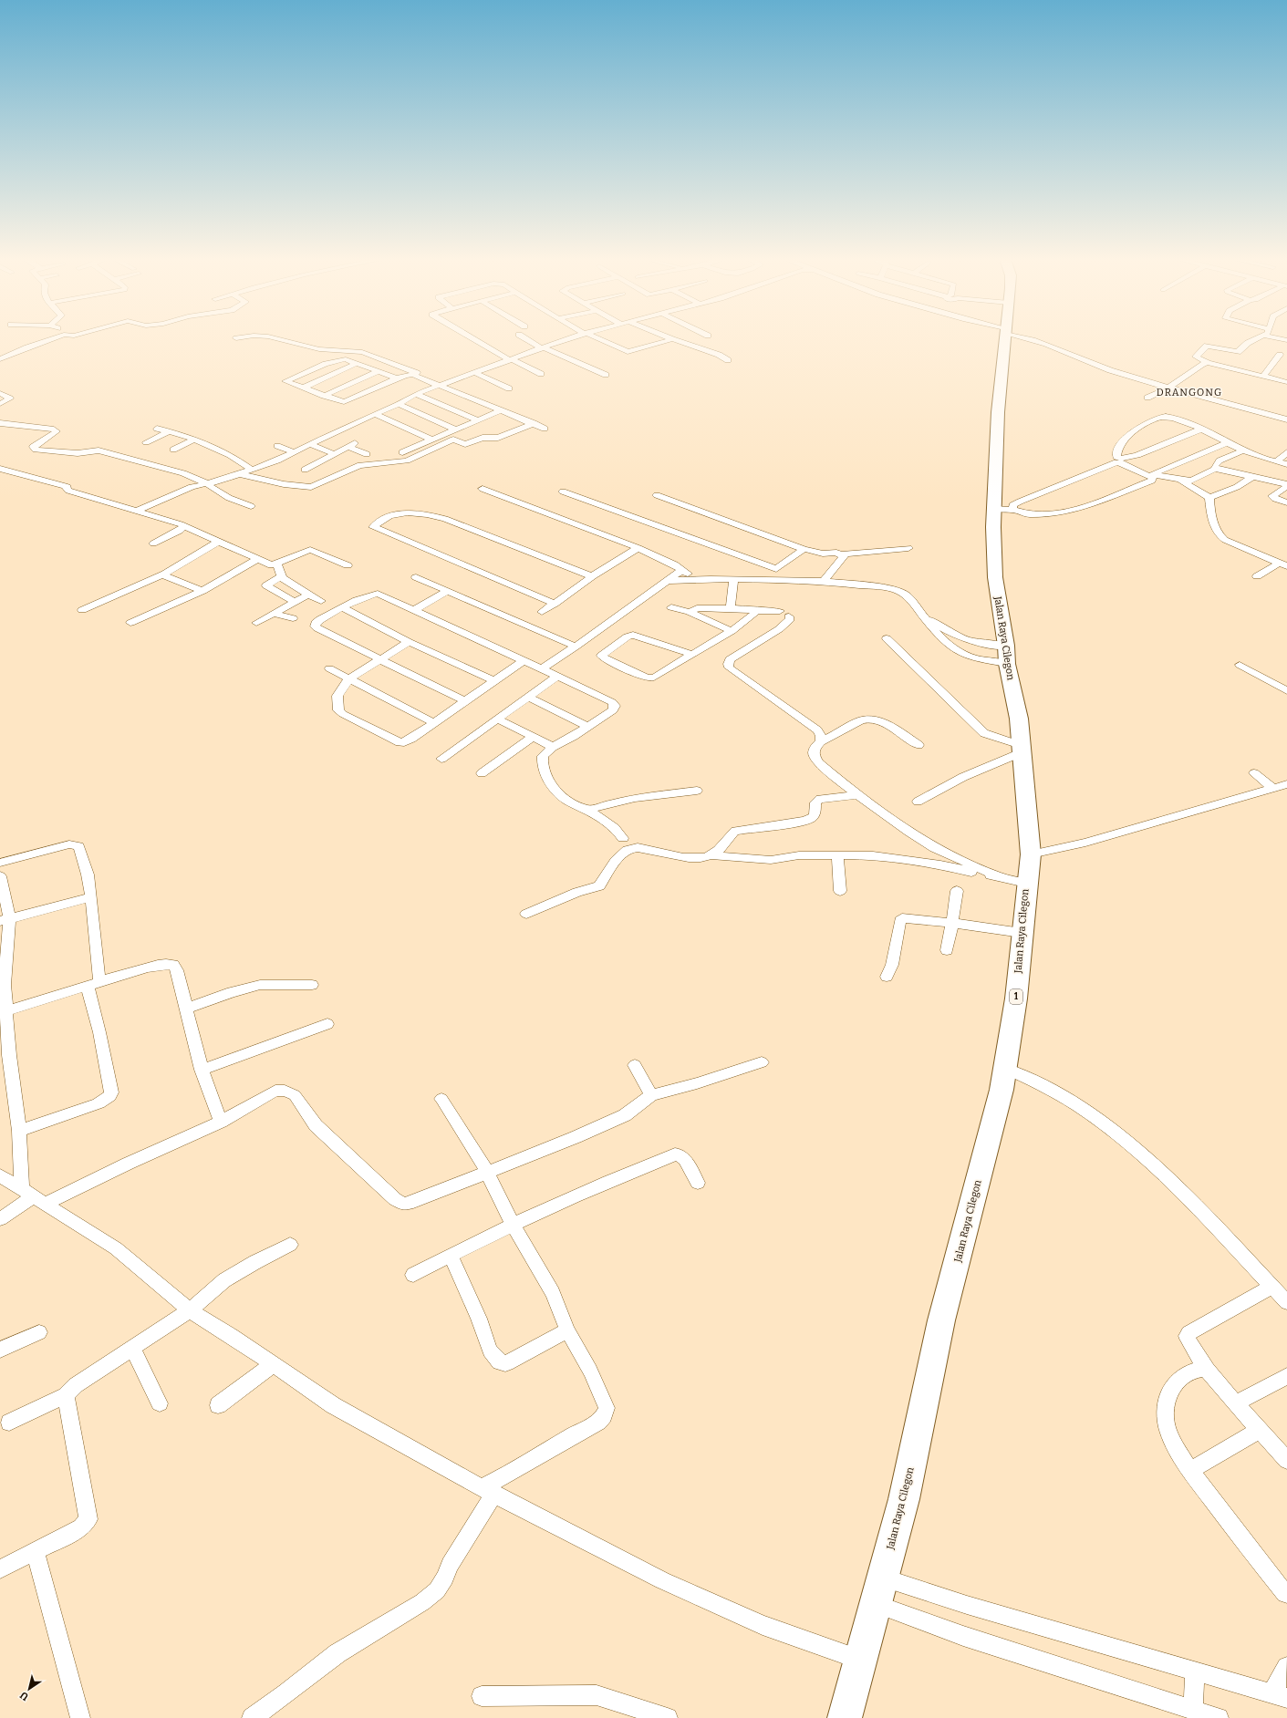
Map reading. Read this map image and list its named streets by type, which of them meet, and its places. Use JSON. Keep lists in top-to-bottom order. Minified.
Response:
{"streets":{"highway":["Jalan Raya Cilegon","1"]},"districts":["DRANGONG"],"north":"bottom left"}
